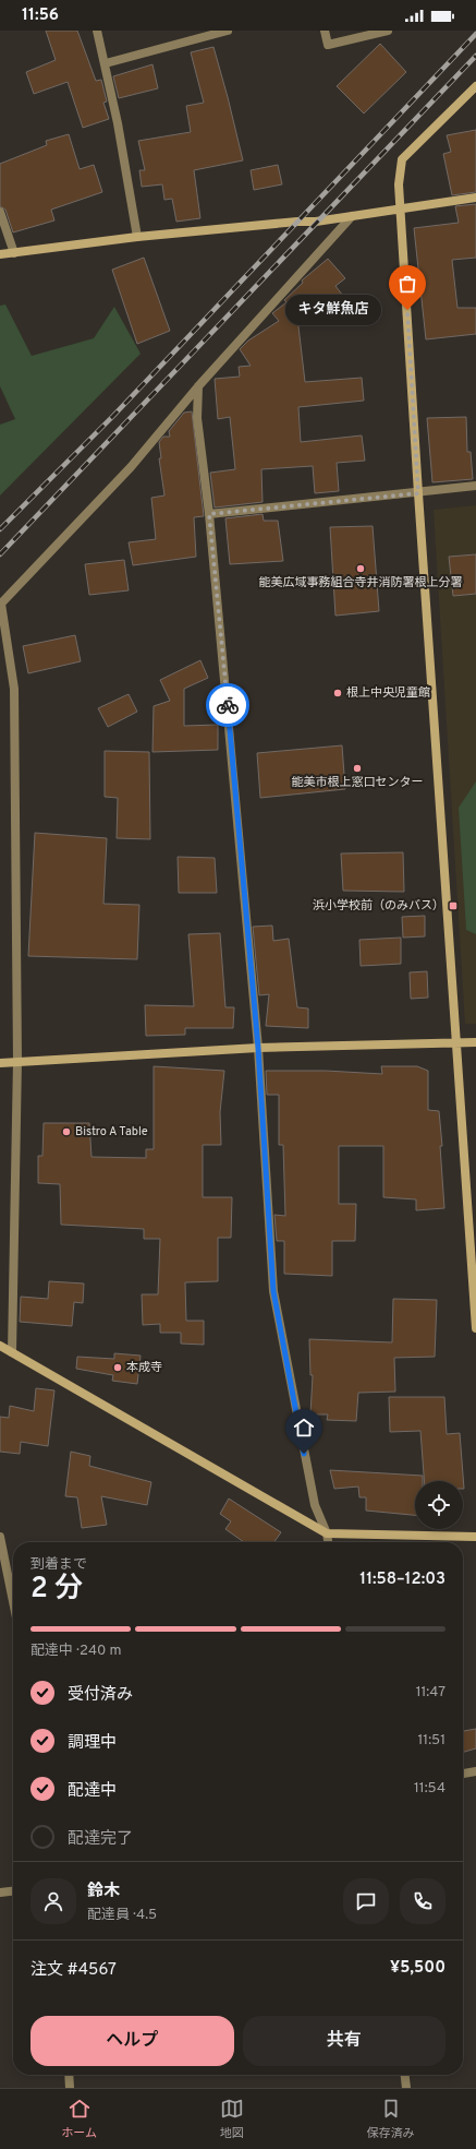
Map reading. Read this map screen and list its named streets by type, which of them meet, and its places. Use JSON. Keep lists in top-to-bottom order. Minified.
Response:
{"places":{"other":["キタ鮮魚店","能美広域事務組合寺井消防署根上分署","根上中央児童館","能美市根上窓口センター","Bistro A Table","本成寺"],"transit":["浜小学校前（のみバス）"]},"page":{"status":"11:56","bubble":"キタ鮮魚店","heading":["2 分","到着まで","11:58–12:03"],"panel":["鈴木","配達員 · 4.5","注文 #4567","¥5,500"],"bar":"配達中 · 240 m","list":[["受付済み","11:47"],["調理中","11:51"],["配達中","11:54"],"配達完了"],"buttons":["ヘルプ","共有"],"tabs":["ホーム","地図","保存済み"]}}
